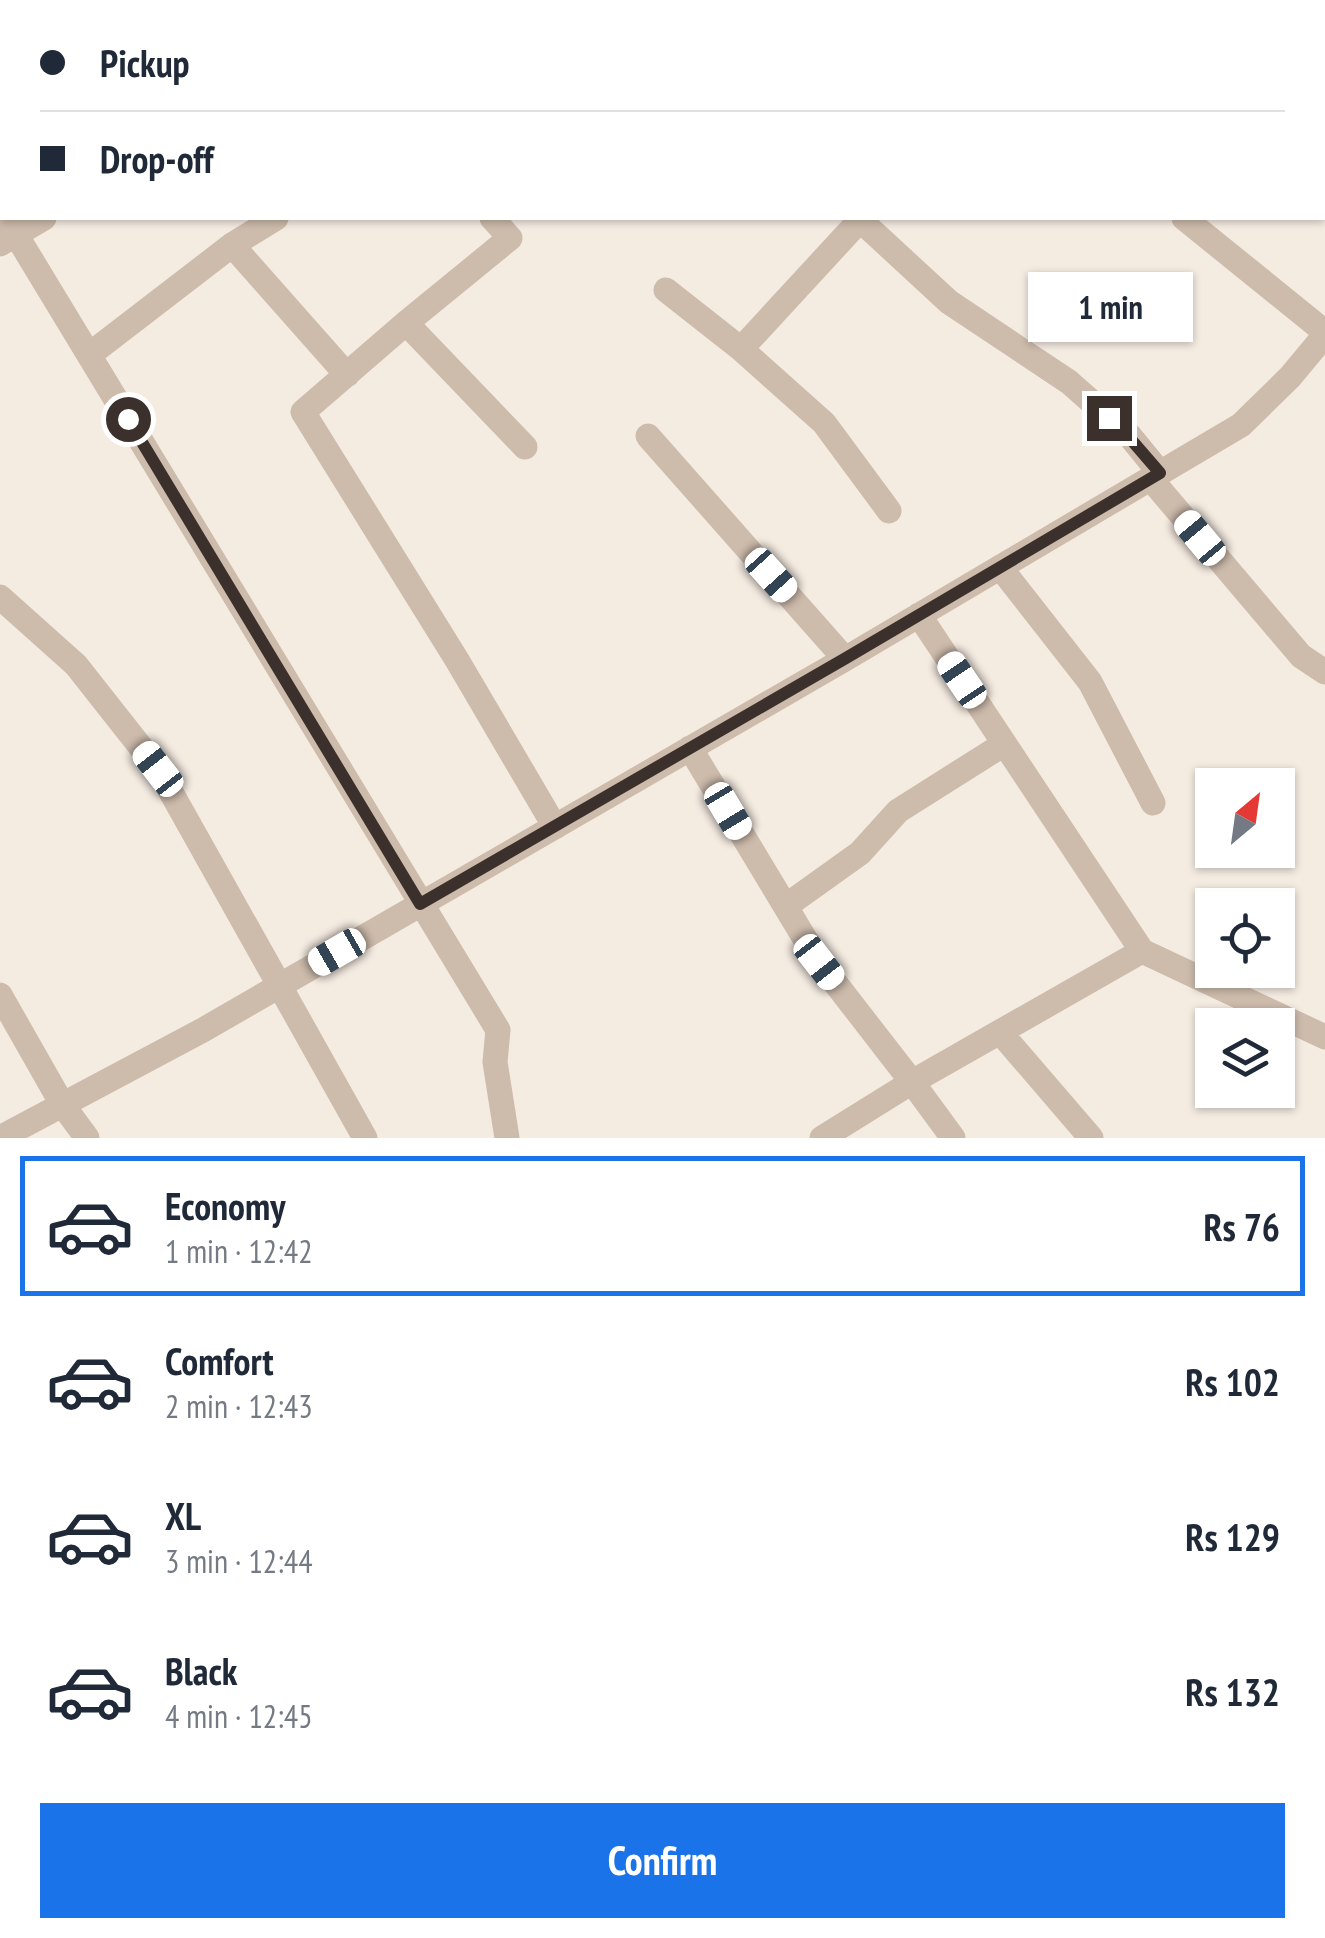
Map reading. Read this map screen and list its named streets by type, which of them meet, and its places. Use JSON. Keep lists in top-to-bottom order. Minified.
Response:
{"north":"top right","page":{"banner":["Pickup","Drop-off"],"bubble":"1 min","list":[{"name":"Economy","note":"1 min · 12:42","value":"Rs 76"},{"name":"Comfort","note":"2 min · 12:43","value":"Rs 102"},{"name":"XL","note":"3 min · 12:44","value":"Rs 129"},{"name":"Black","note":"4 min · 12:45","value":"Rs 132"}],"buttons":"Confirm"}}
